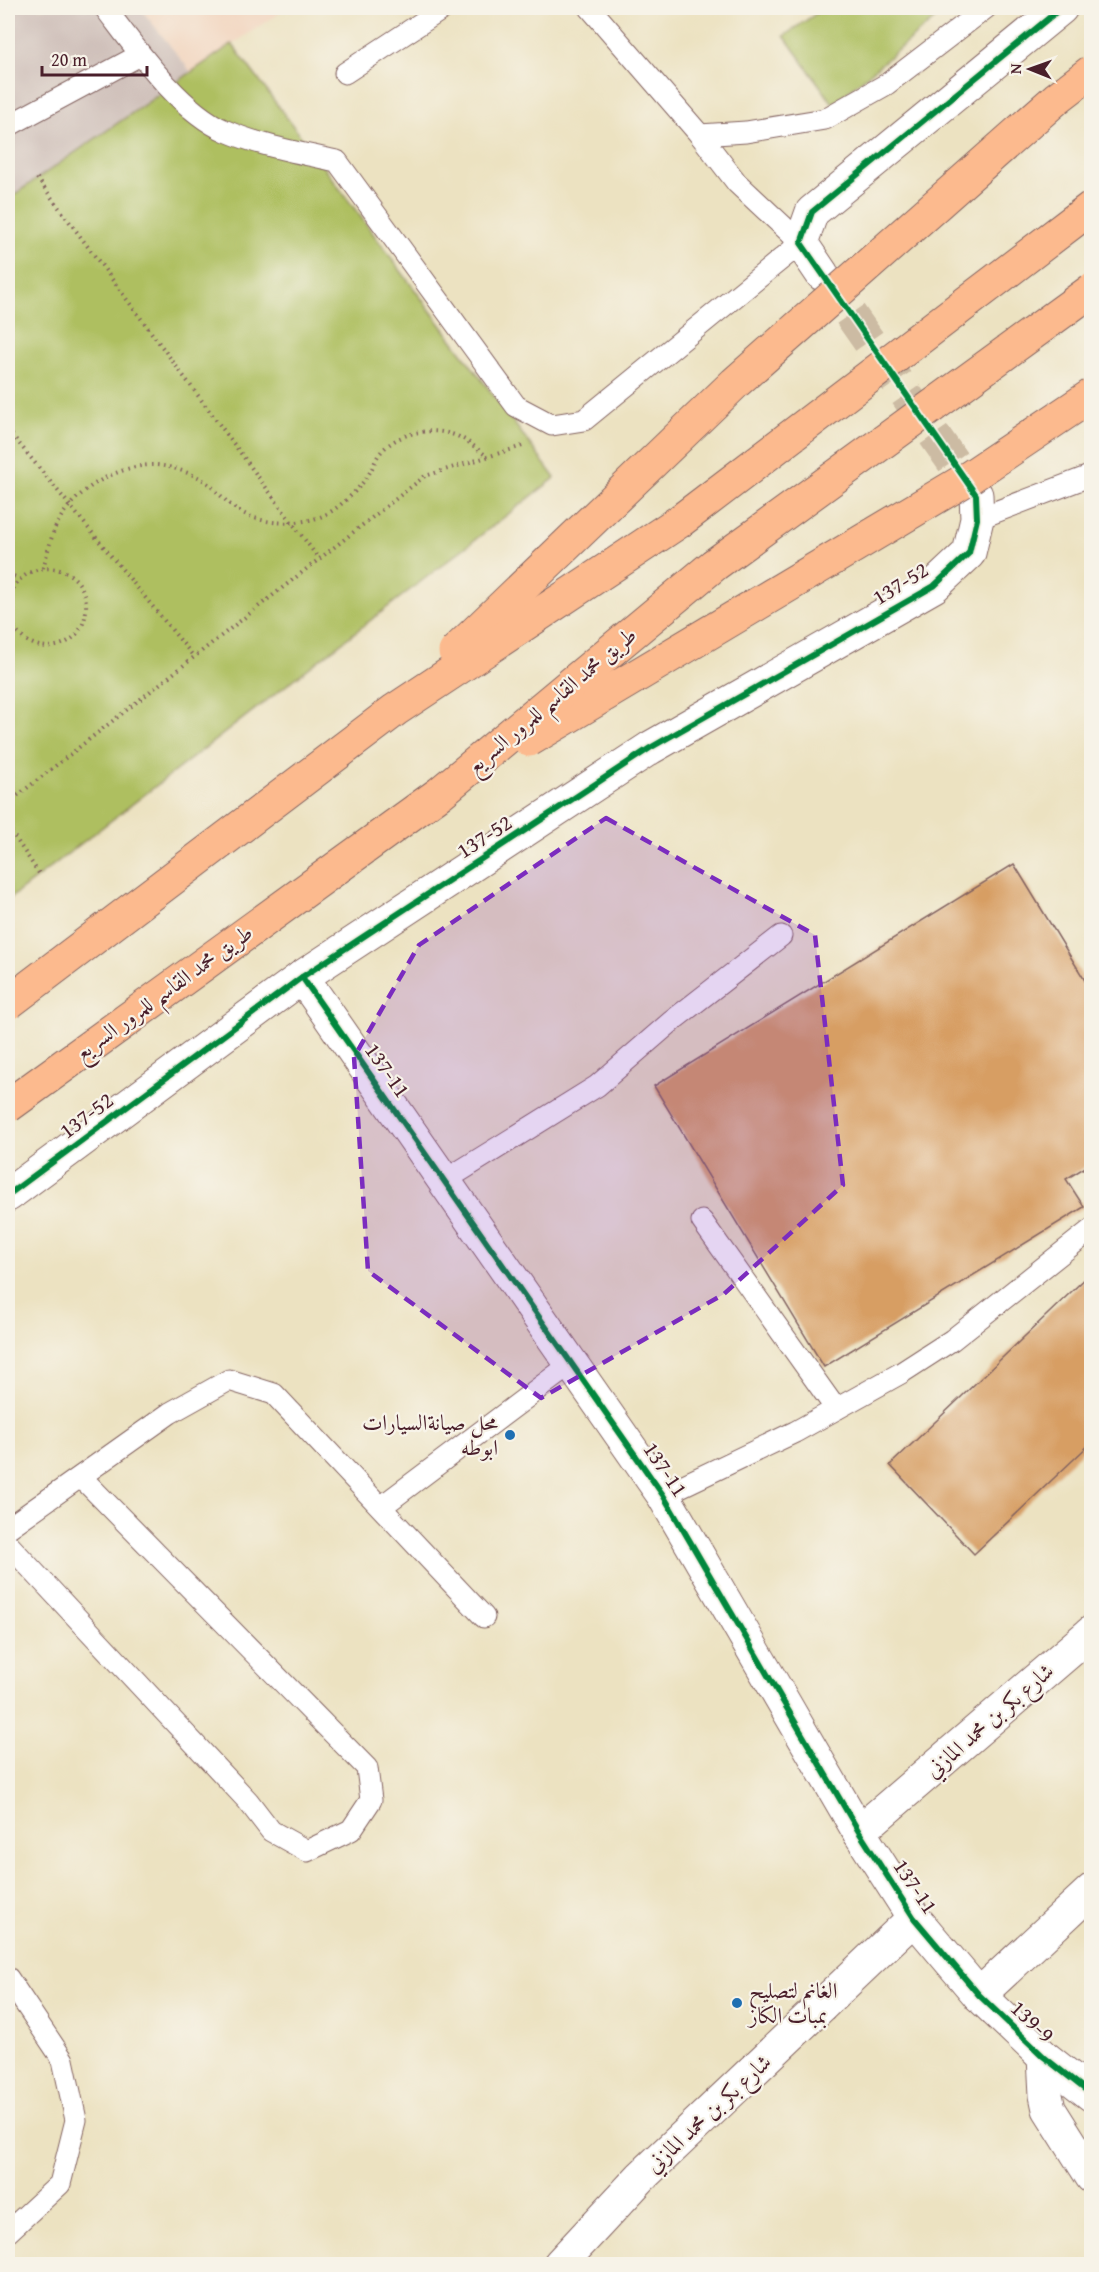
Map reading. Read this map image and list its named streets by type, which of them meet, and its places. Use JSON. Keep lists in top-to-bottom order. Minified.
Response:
{"streets":{"highway":["طريق محمد القاسم للمرور السريع"],"street":["137-52","137-11","شارع بكر بن محمد المازني","139-9"]},"crossings":[["137-52","137-11"],["137-11","شارع بكر بن محمد المازني"],["137-11","139-9"]],"places":["محل صيانةالسيارات ابوطه","الغانم لتصليح بمبات الكاز"],"scale_bar":"20 m","north":"left"}
